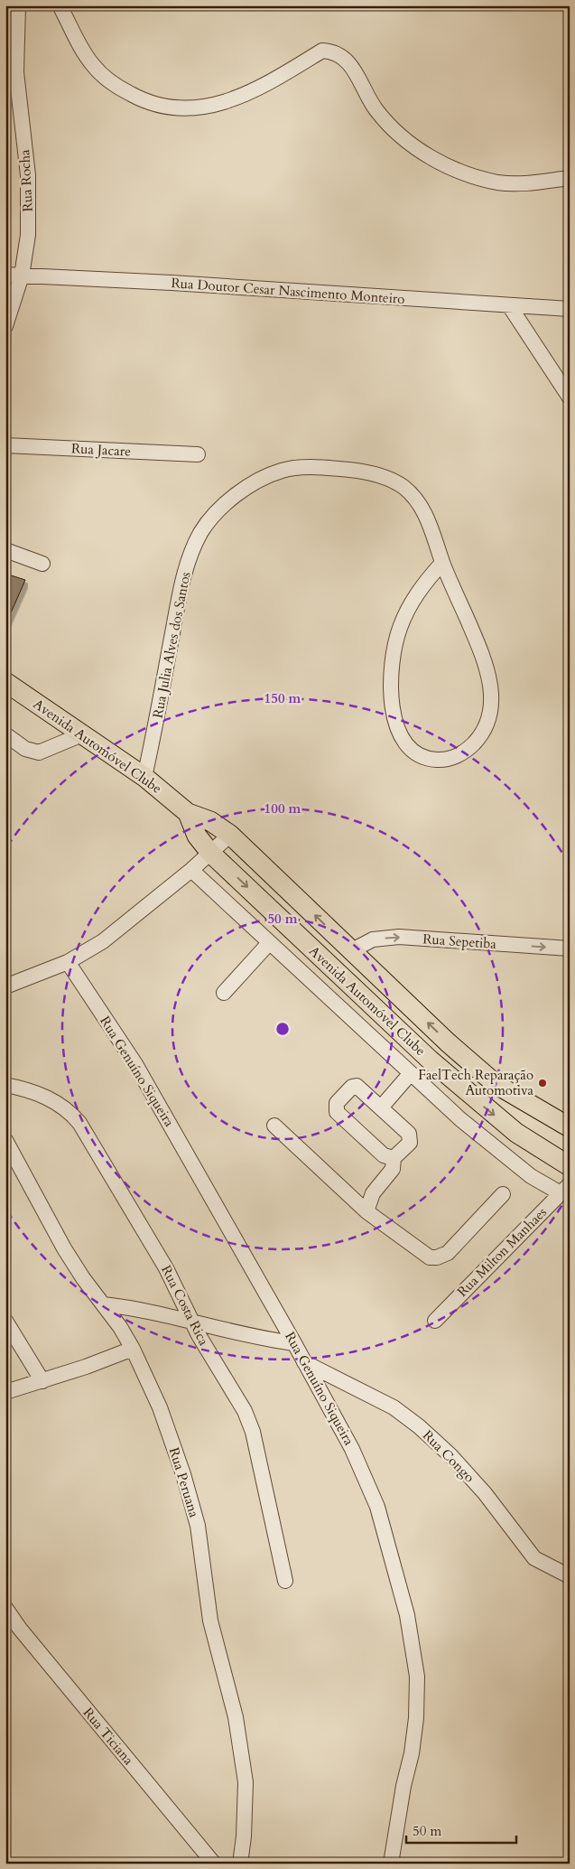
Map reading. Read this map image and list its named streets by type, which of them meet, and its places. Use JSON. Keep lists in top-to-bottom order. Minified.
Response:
{"streets":{"main road":["Avenida Automóvel Clube"],"street":["Rua Rocha","Rua Doutor Cesar Nascimento Monteiro","Rua Jacare","Rua Julia Alves dos Santos","Rua Sepetiba","Rua Genuíno Siqueira","Rua Milton Manhaes","Rua Costa Rica","Rua Congo","Rua Peruana","Rua Ticiana"]},"crossings":[["Rua Rocha","Rua Doutor Cesar Nascimento Monteiro"],["Rua Julia Alves dos Santos","Avenida Automóvel Clube"],["Avenida Automóvel Clube","Rua Sepetiba"],["Rua Genuíno Siqueira","Rua Congo"]],"one_way":["Rua Sepetiba"],"places":["FaelTech Reparação Automotiva"],"scale_bar":"50 m","rings":["150 m","100 m","50 m"]}
